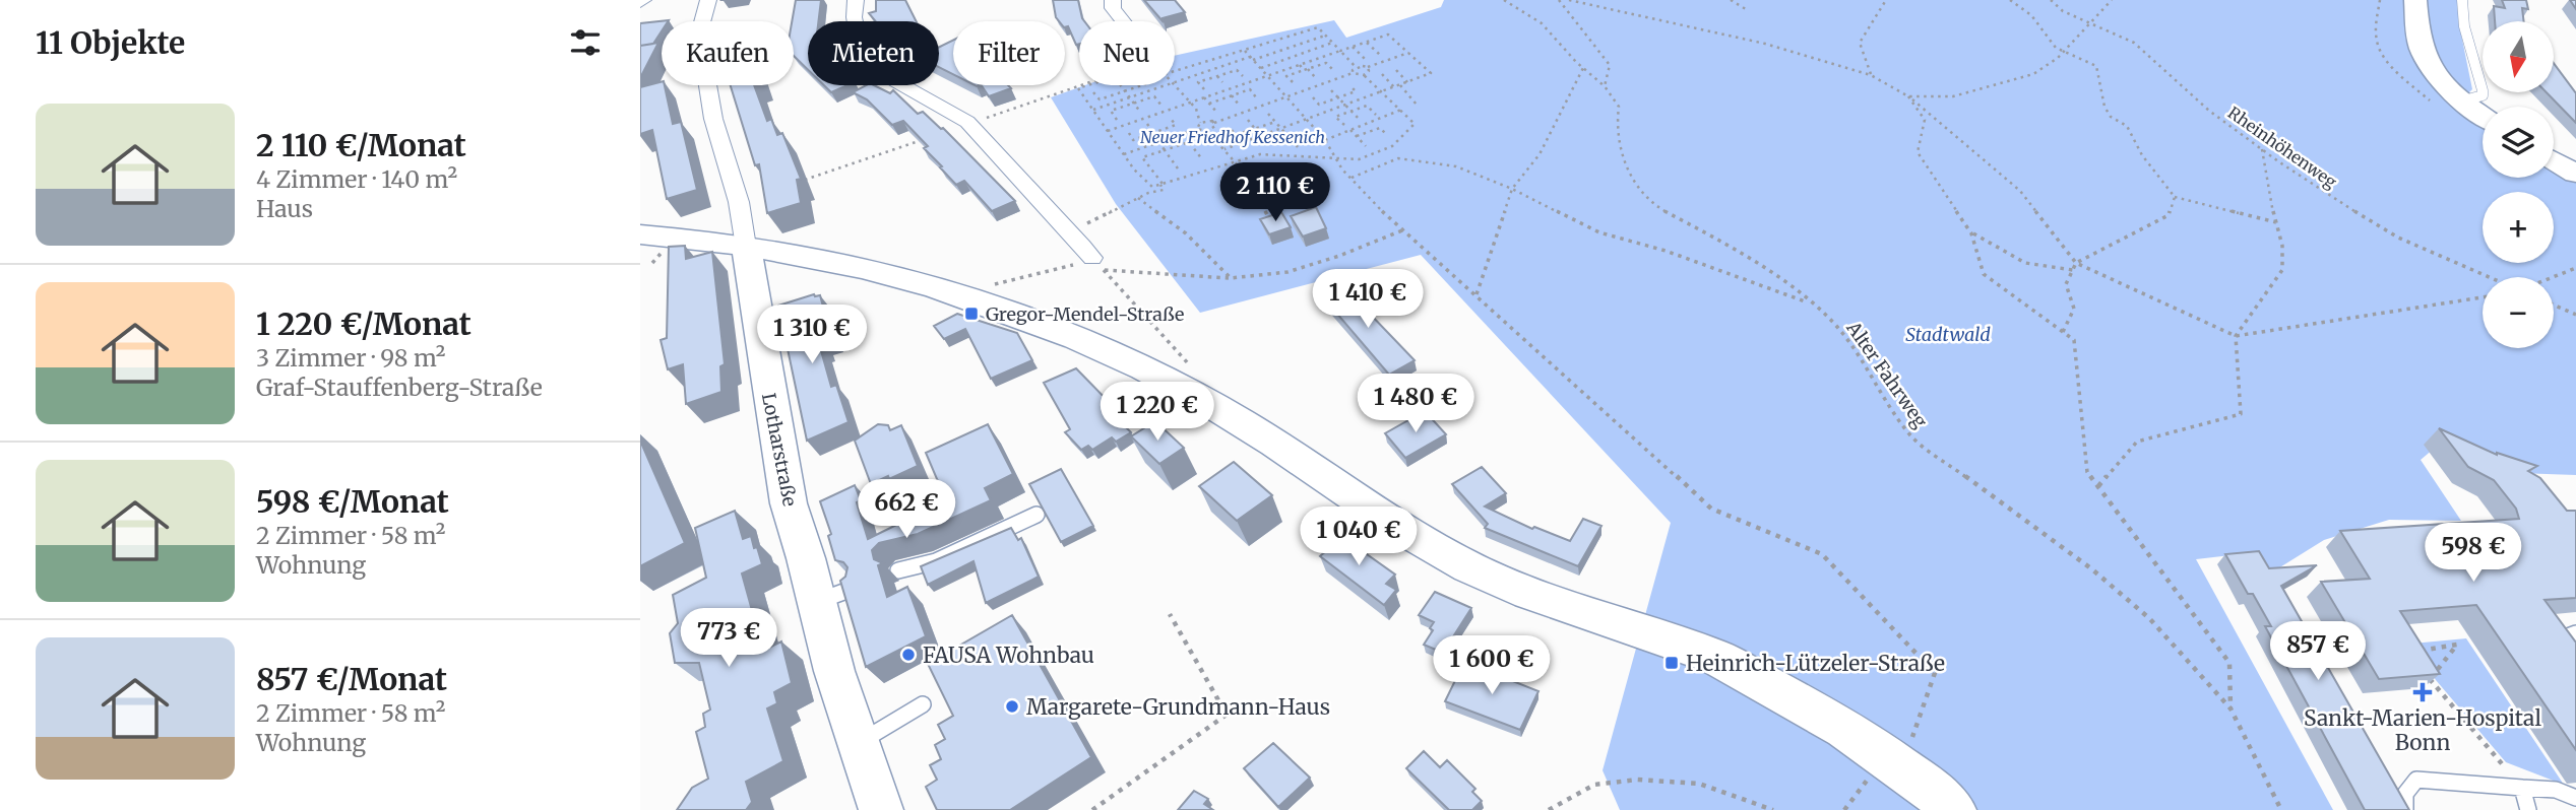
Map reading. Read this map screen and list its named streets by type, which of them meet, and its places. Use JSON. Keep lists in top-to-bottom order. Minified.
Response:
{"streets":{"street":["Lotharstraße"],"path":["Rheinhöhenweg","Alter Fahrweg"]},"parks":["Neuer Friedhof Kessenich","Stadtwald"],"places":{"transit":["Gregor-Mendel-Straße","Heinrich-Lützeler-Straße"],"other":["FAUSA Wohnbau","Margarete-Grundmann-Haus"],"health":["Sankt-Marien-Hospital Bonn"]},"north":"bottom","page":{"heading":"11 Objekte","map_buttons":["+","−"],"chip":["Kaufen","Mieten","Filter","Neu"],"list":[{"name":"2 110 €/Monat","note":"4 Zimmer · 140 m² · Haus"},{"name":"1 220 €/Monat","note":"3 Zimmer · 98 m² · Graf-Stauffenberg-Straße"},{"name":"598 €/Monat","note":"2 Zimmer · 58 m² · Wohnung"},{"name":"857 €/Monat","note":"2 Zimmer · 58 m² · Wohnung"}],"price":["2 110 €","1 410 €","1 310 €","1 480 €","1 220 €","662 €","1 040 €","598 €","773 €","857 €","1 600 €"]}}
